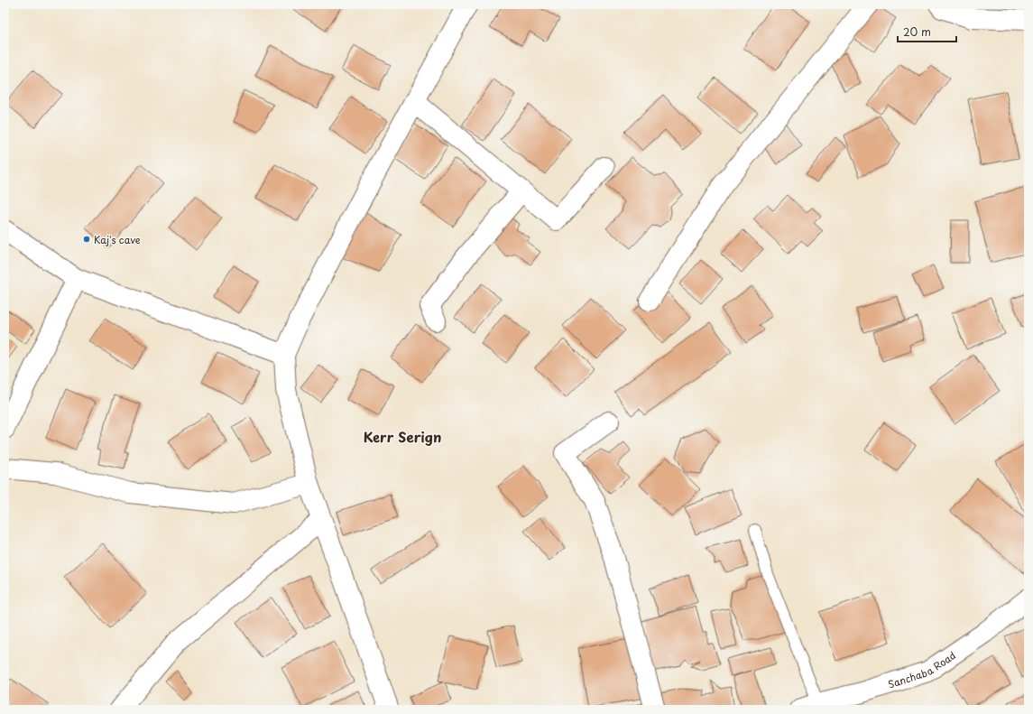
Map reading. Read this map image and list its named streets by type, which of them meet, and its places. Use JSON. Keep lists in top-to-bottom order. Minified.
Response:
{"streets":{"street":["Sanchaba Road"]},"districts":["Kerr Serign"],"places":["Kaj's cave"],"scale_bar":"20 m"}
